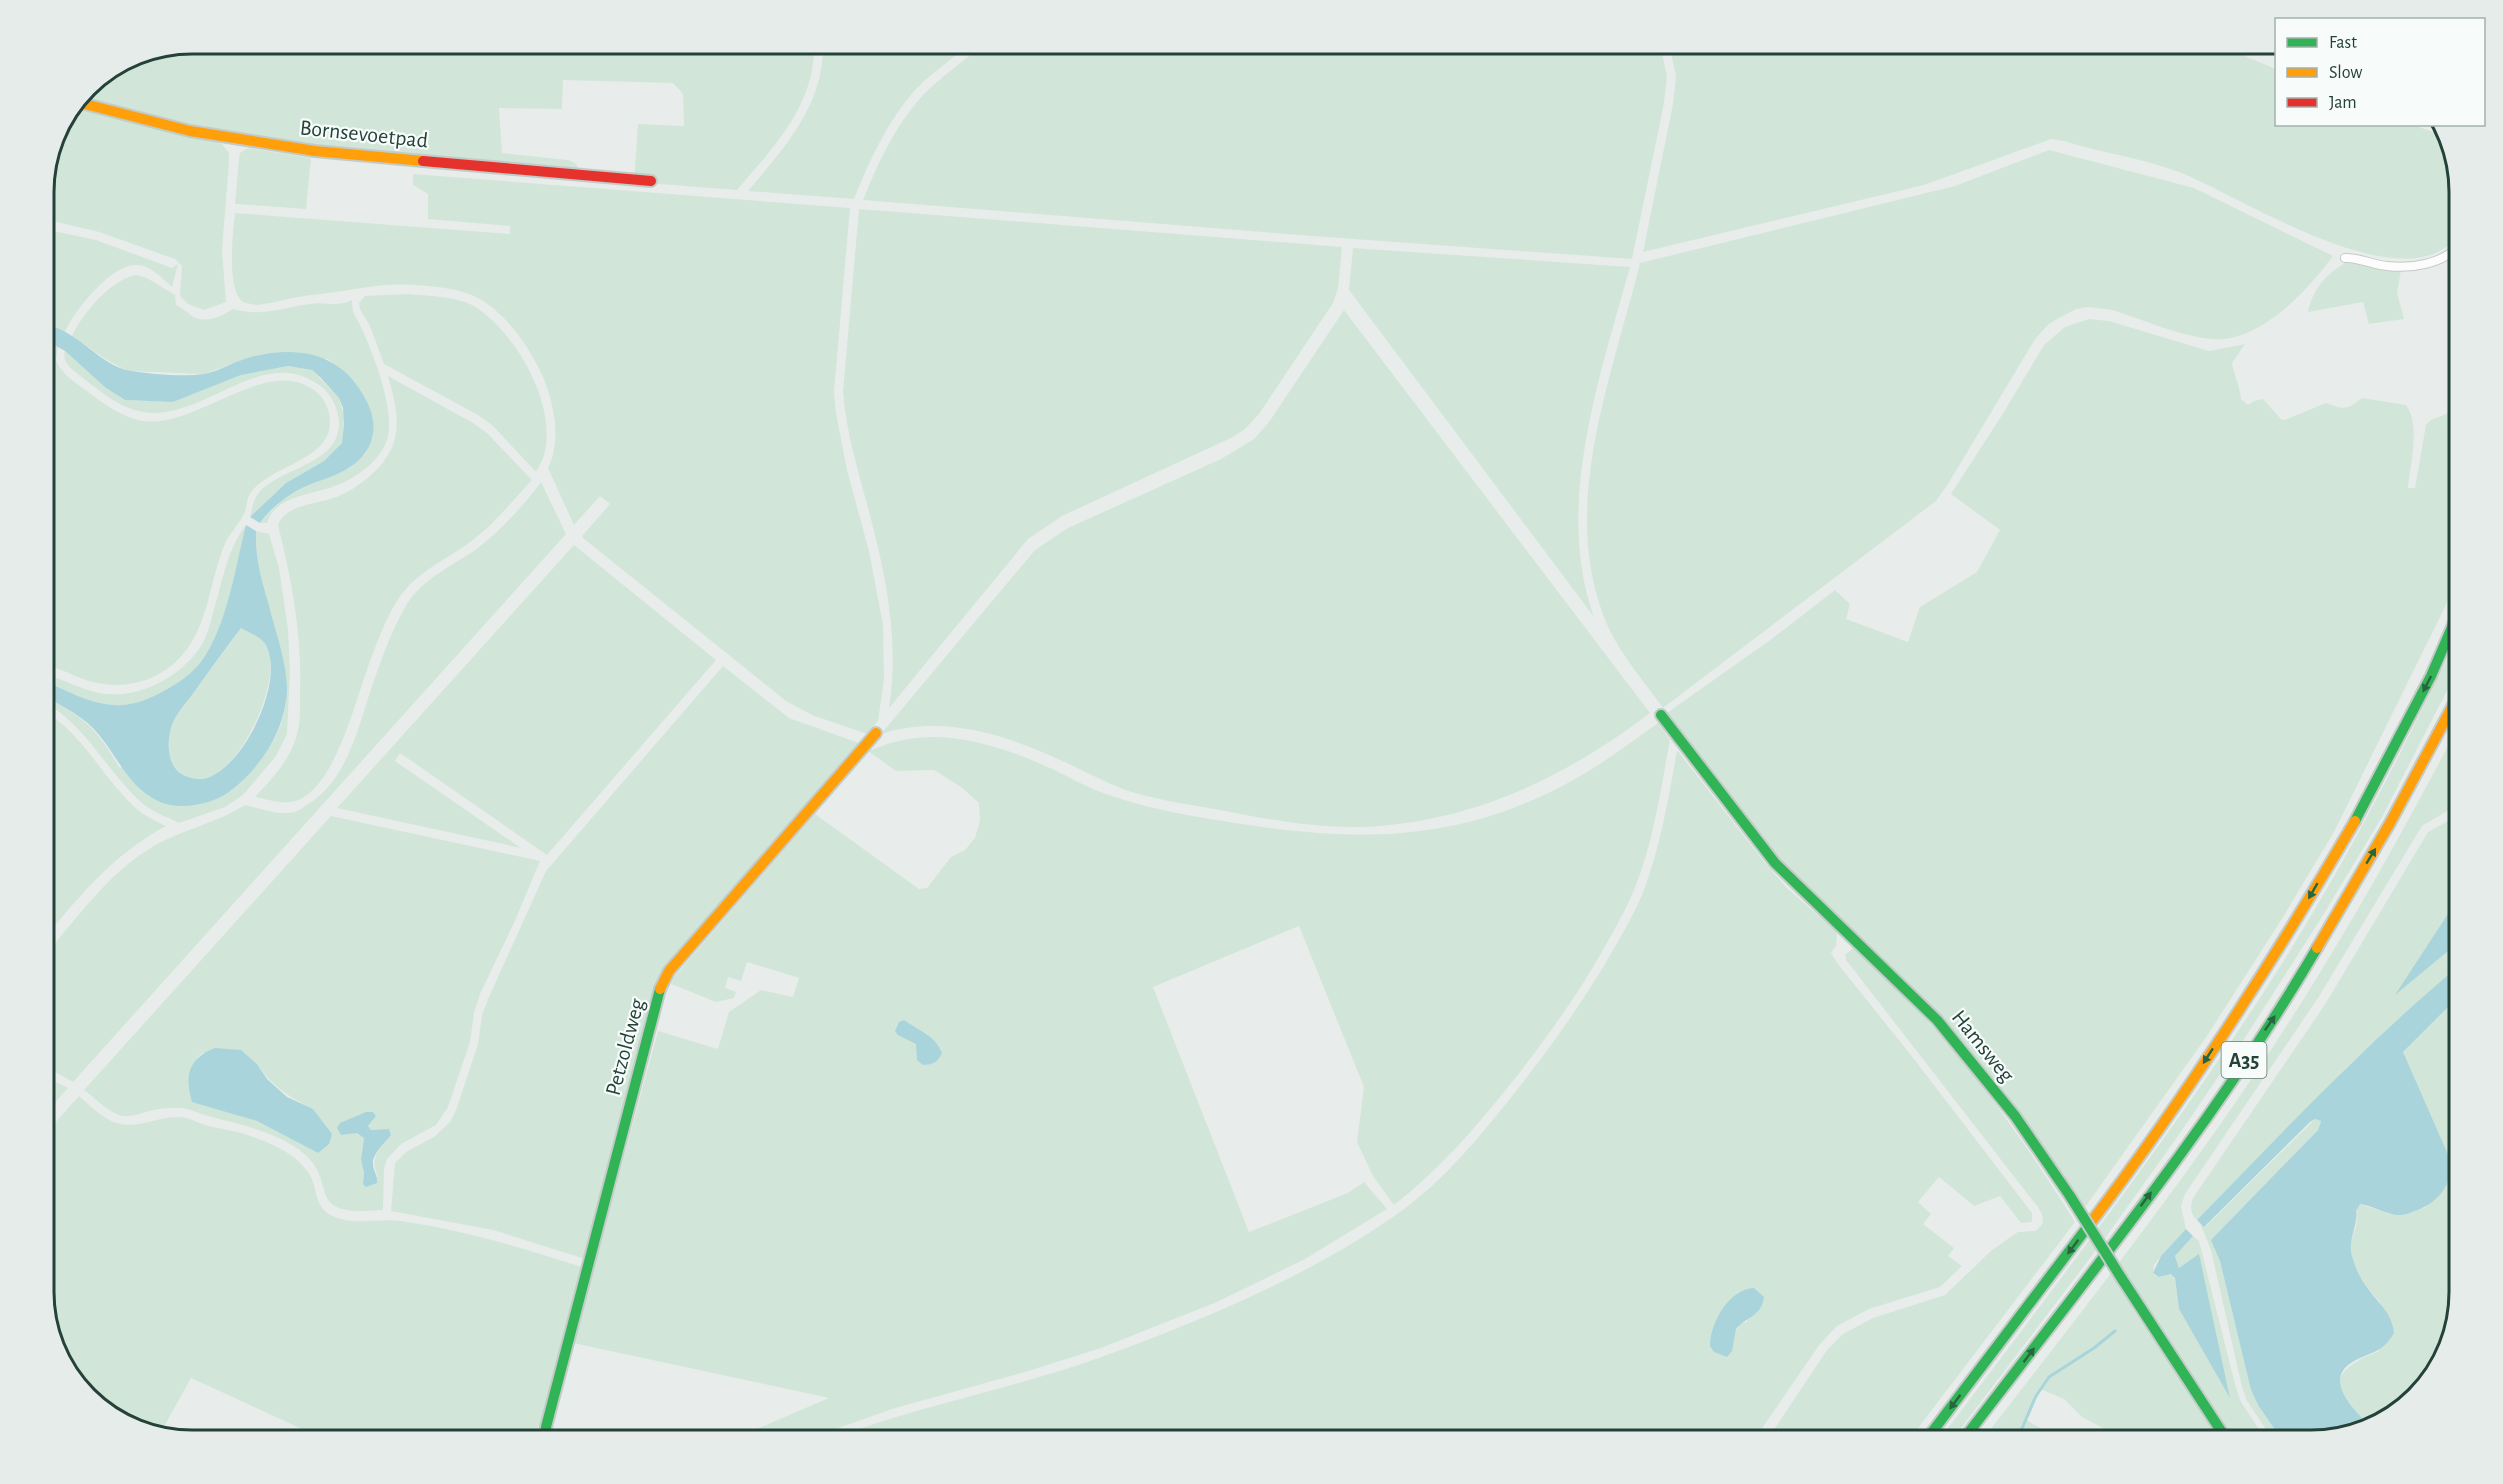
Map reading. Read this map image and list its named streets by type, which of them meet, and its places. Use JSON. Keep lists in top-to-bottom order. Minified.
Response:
{"streets":{"main road":["Bornsevoetpad","Hamsweg","Petzoldweg","A35"]},"legend":["Fast","Slow","Jam"]}
